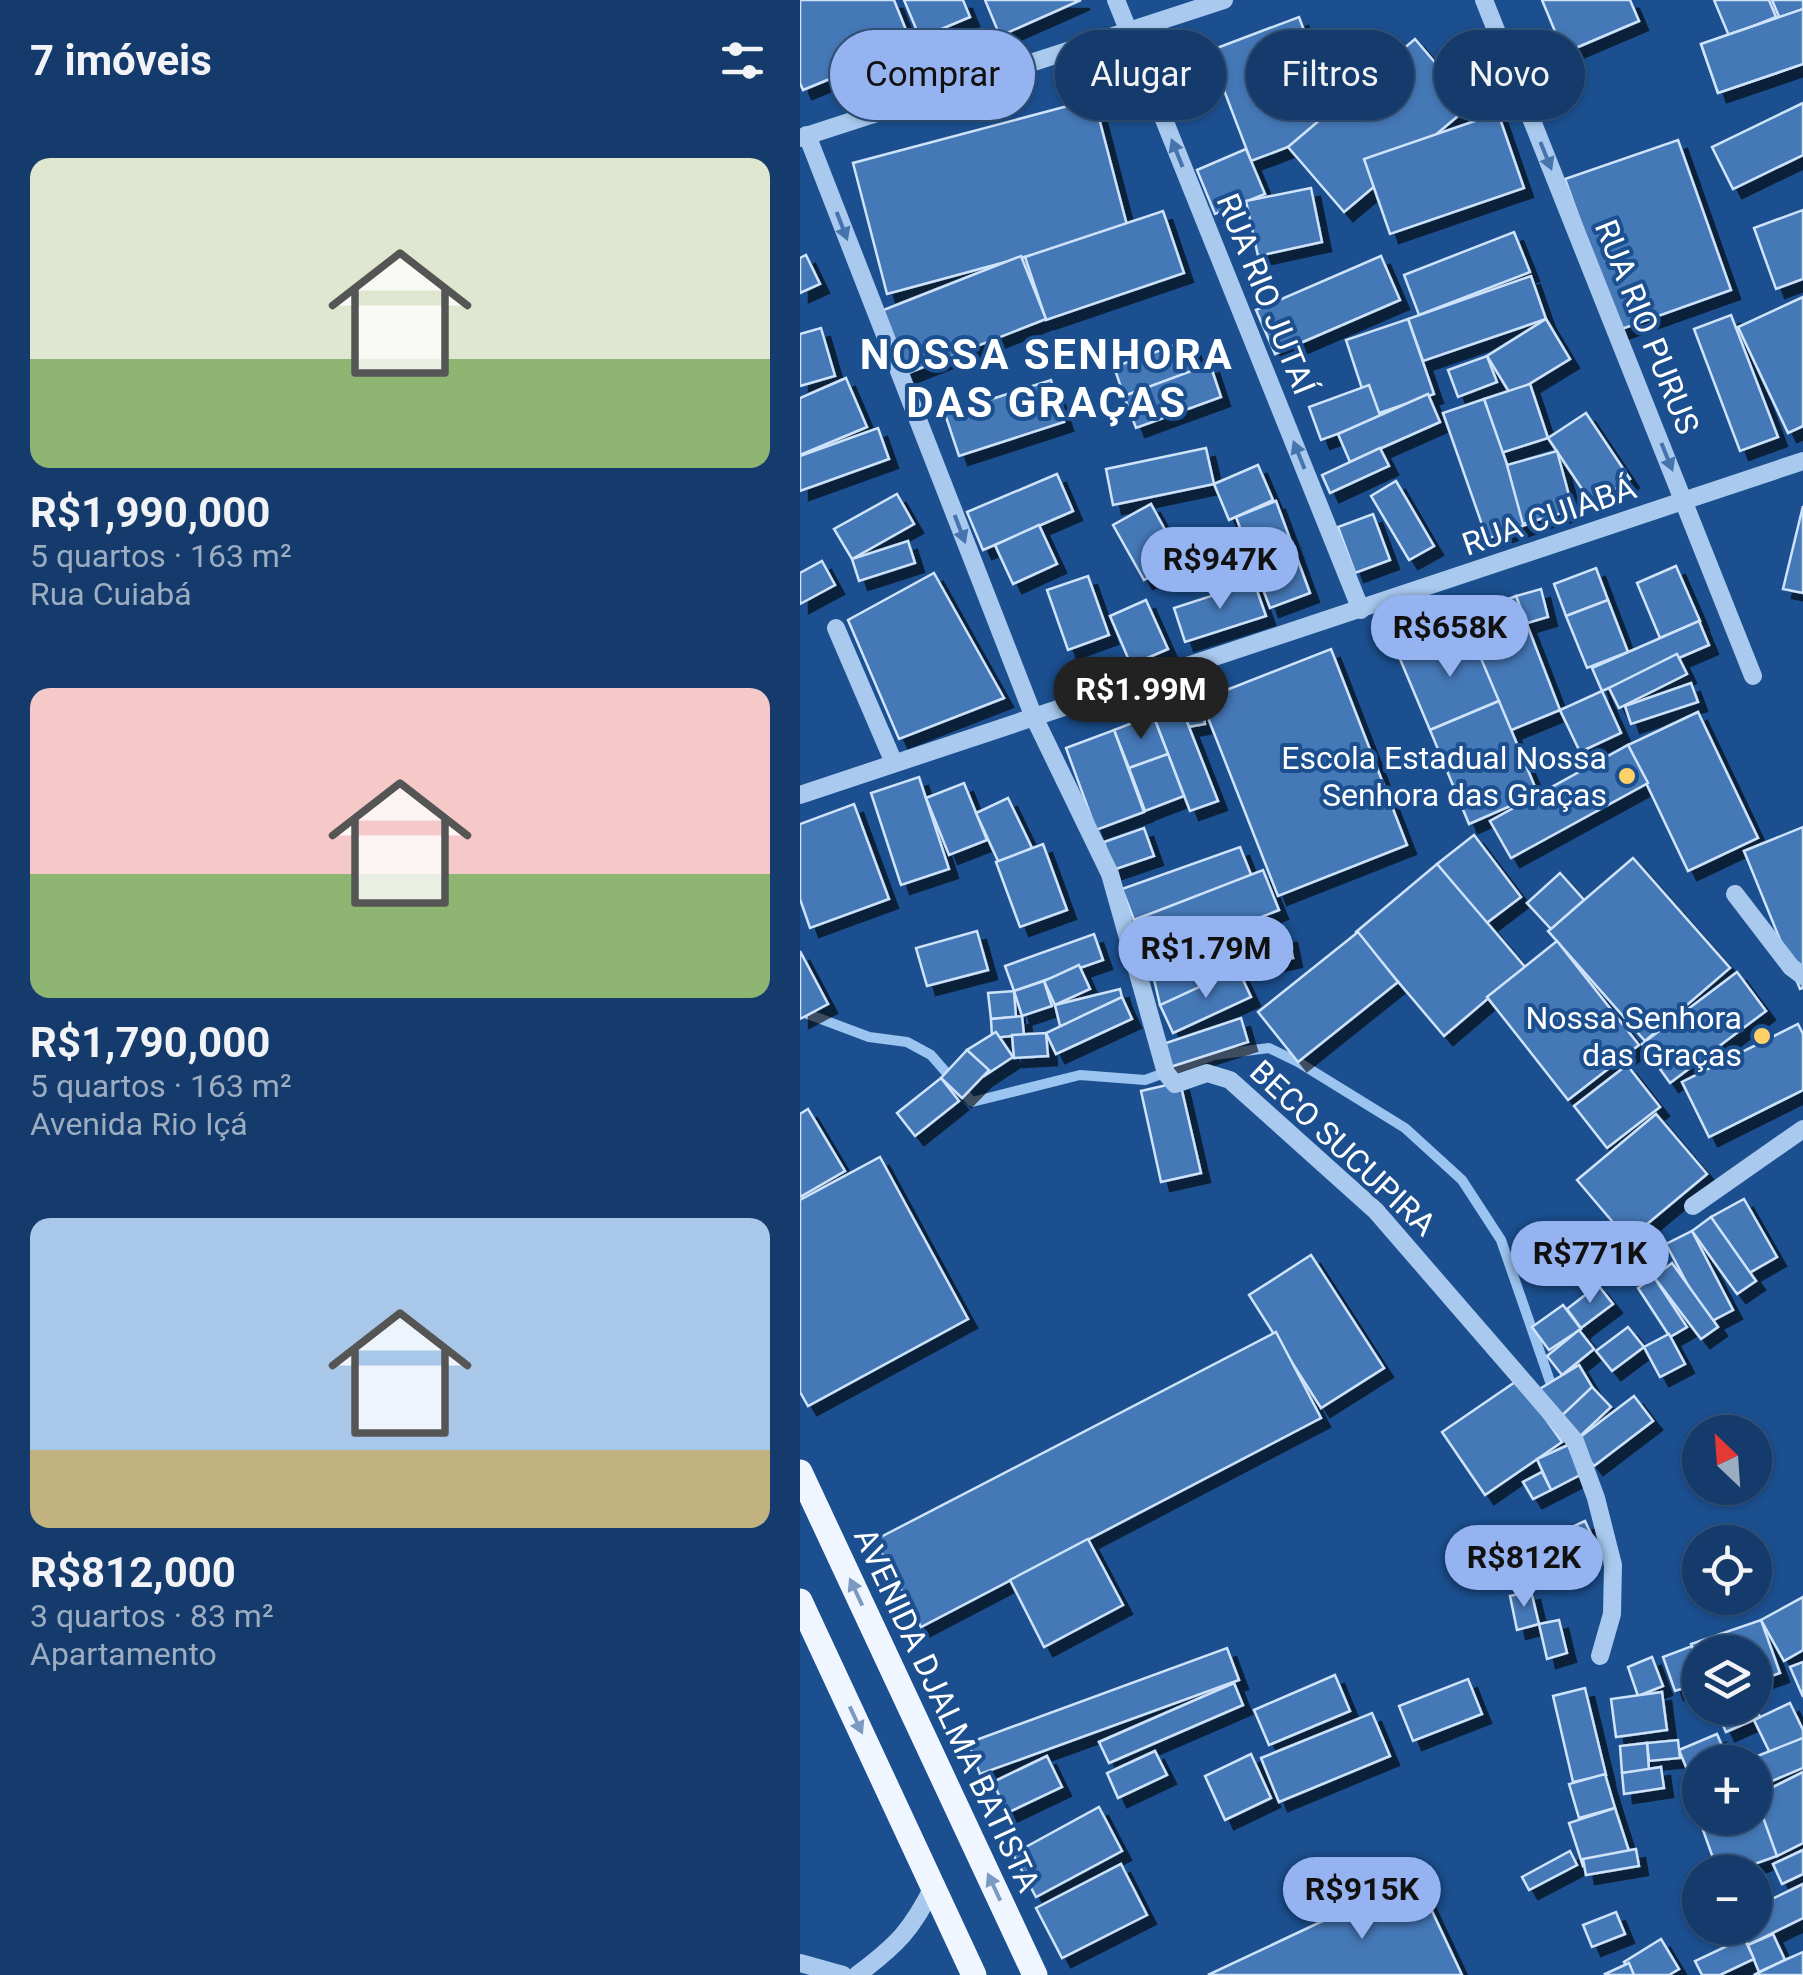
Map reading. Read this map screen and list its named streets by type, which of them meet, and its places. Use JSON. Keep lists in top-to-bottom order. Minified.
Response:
{"streets":{"main road":["AVENIDA DJALMA BATISTA"],"street":["RUA RIO JUTAÍ","RUA RIO PURUS","RUA CUIABÁ","BECO SUCUPIRA"]},"crossings":[["RUA RIO JUTAÍ","RUA CUIABÁ"],["RUA RIO PURUS","RUA CUIABÁ"],["RUA CUIABÁ","BECO SUCUPIRA"]],"one_way":["RUA RIO JUTAÍ","RUA RIO PURUS"],"districts":["NOSSA SENHORA DAS GRAÇAS"],"places":["Escola Estadual Nossa Senhora das Graças","Nossa Senhora das Graças"],"north":"top left","page":{"heading":"7 imóveis","chip":["Comprar","Alugar","Filtros","Novo"],"list":[{"name":"R$1,990,000","note":"5 quartos · 163 m² · Rua Cuiabá"},{"name":"R$1,790,000","note":"5 quartos · 163 m² · Avenida Rio Içá"},{"name":"R$812,000","note":"3 quartos · 83 m² · Apartamento"}],"price":["R$947K","R$658K","R$1.99M","R$1.79M","R$771K","R$812K","R$915K"],"map_buttons":["+","−"]}}
